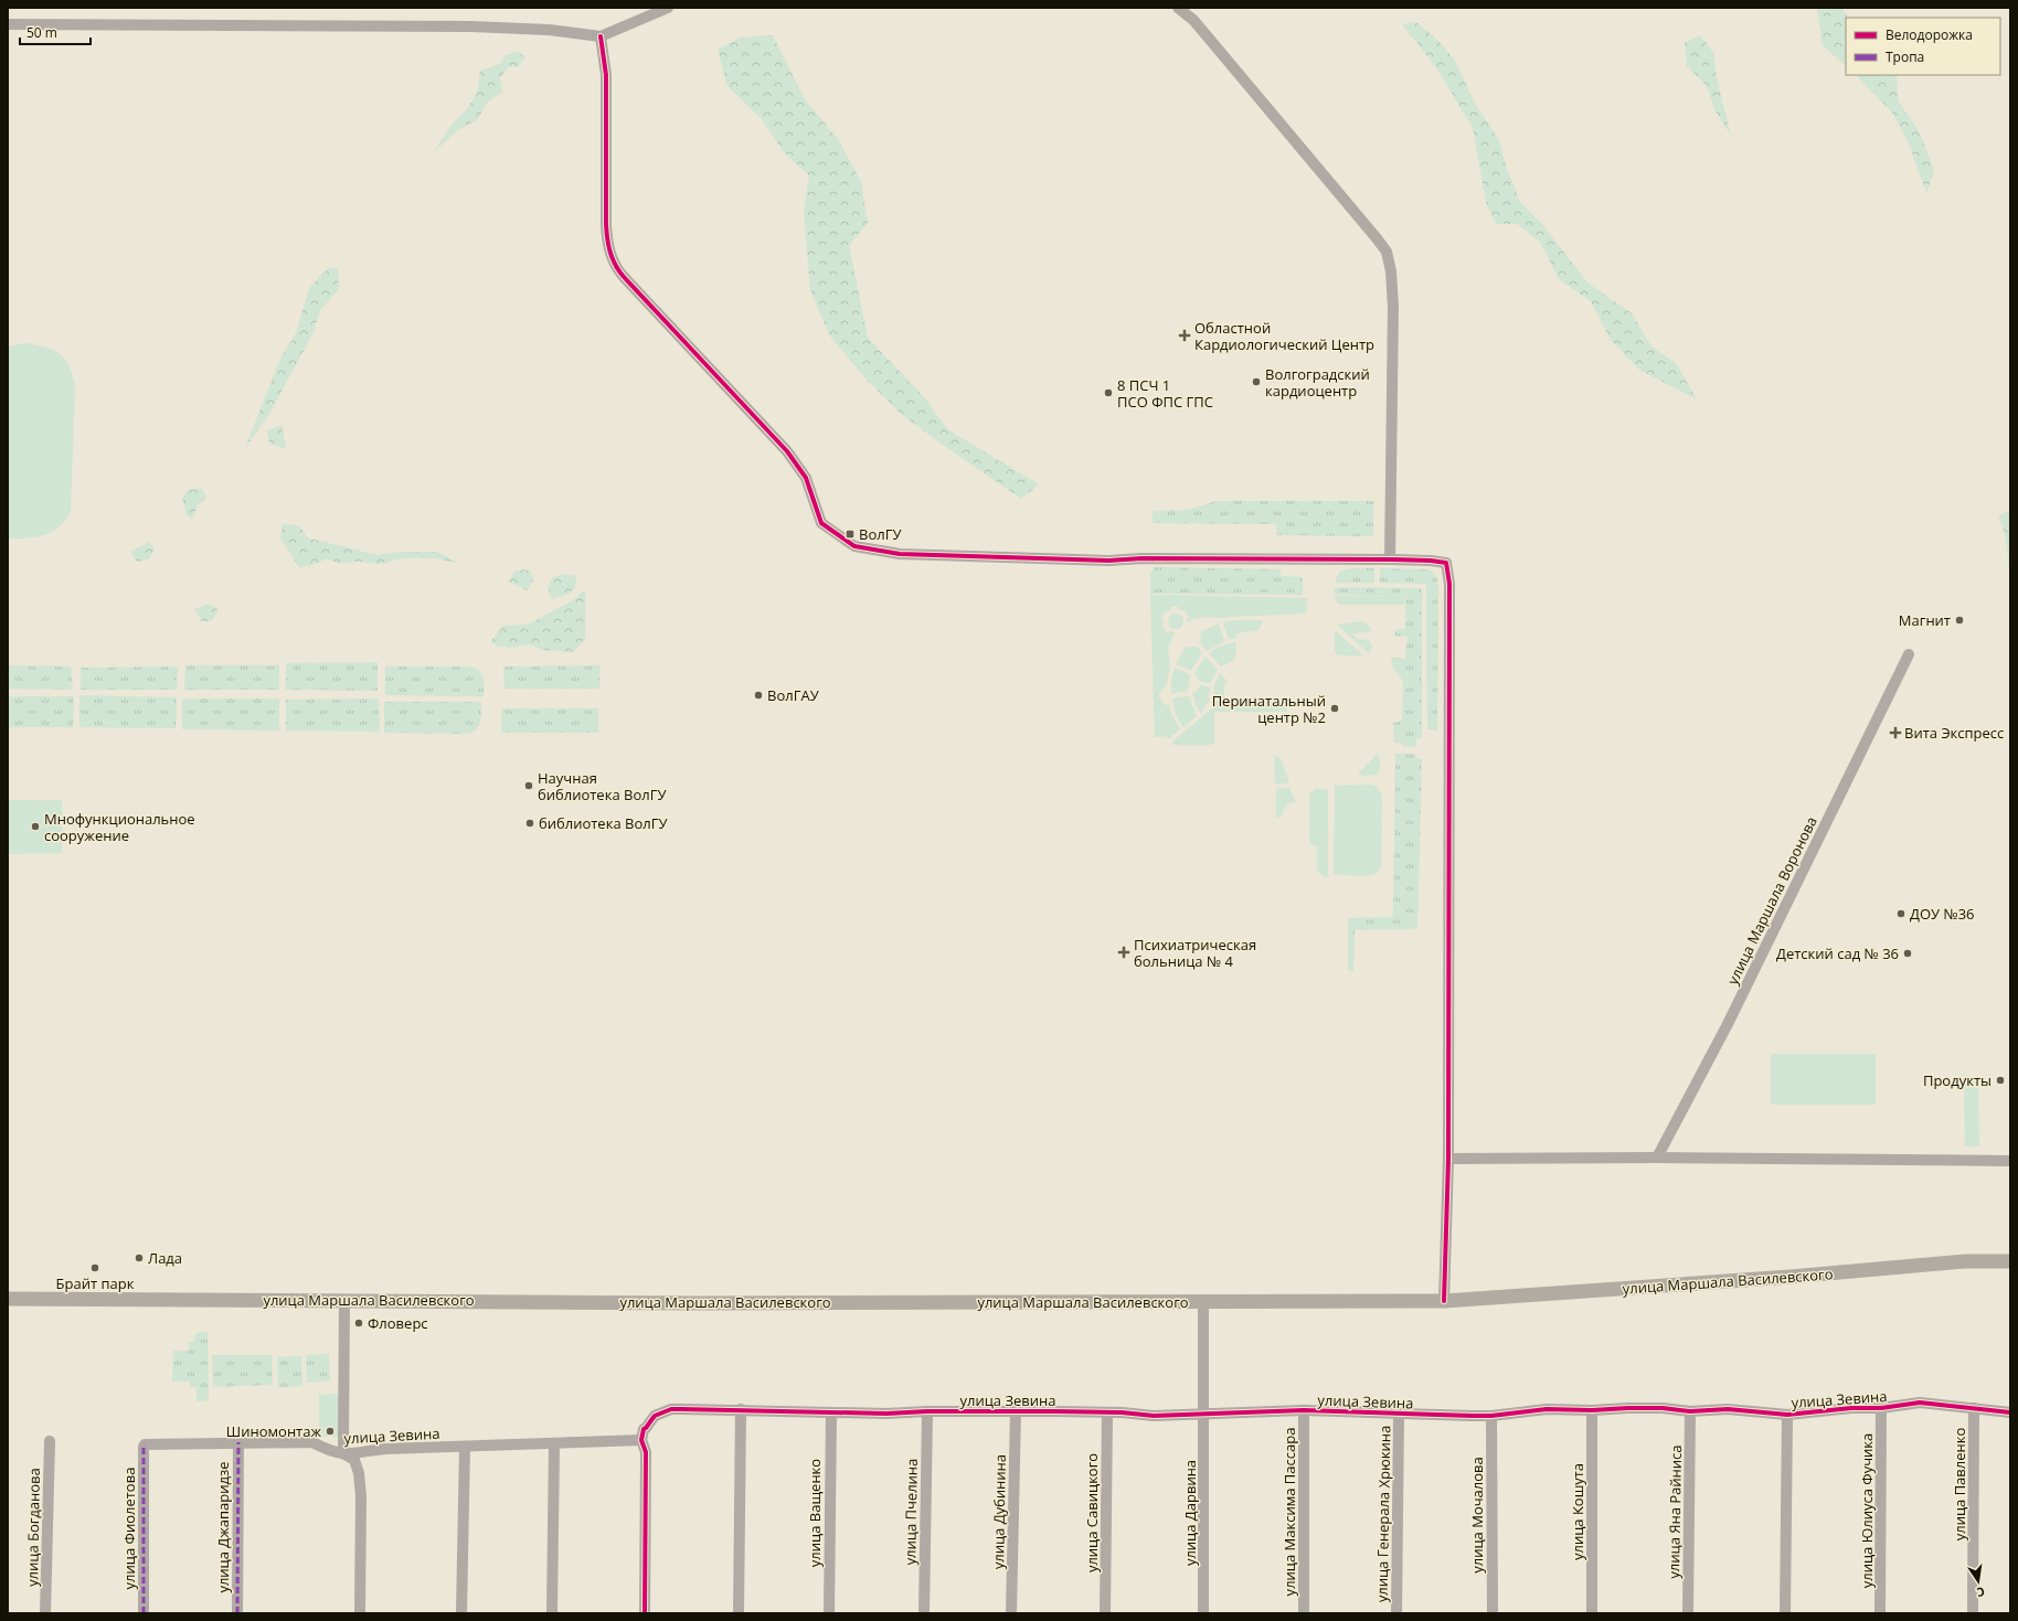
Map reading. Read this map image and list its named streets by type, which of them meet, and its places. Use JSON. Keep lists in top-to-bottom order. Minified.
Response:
{"streets":{"main road":["улица Маршала Василевского"],"street":["улица Маршала Воронова","улица Зевина","улица Павленко","улица Юлиуса Фучика","улица Пчелина","улица Дубинина","улица Максима Пассара","улица Кошута","улица Яна Райниса","улица Ващенко","улица Савицкого","улица Дарвина","улица Генерала Хрюкина","улица Мочалова","улица Богданова","улица Джапаридзе","улица Фиолетова"]},"crossings":[["улица Маршала Василевского","улица Дарвина"],["улица Зевина","улица Павленко"],["улица Зевина","улица Юлиуса Фучика"],["улица Зевина","улица Пчелина"],["улица Зевина","улица Дубинина"],["улица Зевина","улица Максима Пассара"],["улица Зевина","улица Кошута"],["улица Зевина","улица Яна Райниса"],["улица Зевина","улица Ващенко"],["улица Зевина","улица Савицкого"],["улица Зевина","улица Дарвина"],["улица Зевина","улица Генерала Хрюкина"],["улица Зевина","улица Мочалова"],["улица Зевина","улица Джапаридзе"],["улица Зевина","улица Фиолетова"]],"places":{"health":["Областной Кардиологический Центр","Вита Экспресс","Психиатрическая больница № 4"],"other":["Волгоградский кардиоцентр","8 ПСЧ 1 ПСО ФПС ГПС","Магнит","ВолГАУ","Перинатальный центр №2","Научная библиотека ВолГУ","библиотека ВолГУ","Мнофункциональное сооружение","ДОУ №36","Детский сад № 36","Продукты","Лада","Брайт парк","Фловерс","Шиномонтаж"],"transit":["ВолГУ"]},"legend":["Велодорожка","Тропа"],"scale_bar":"50 m","north":"bottom"}
